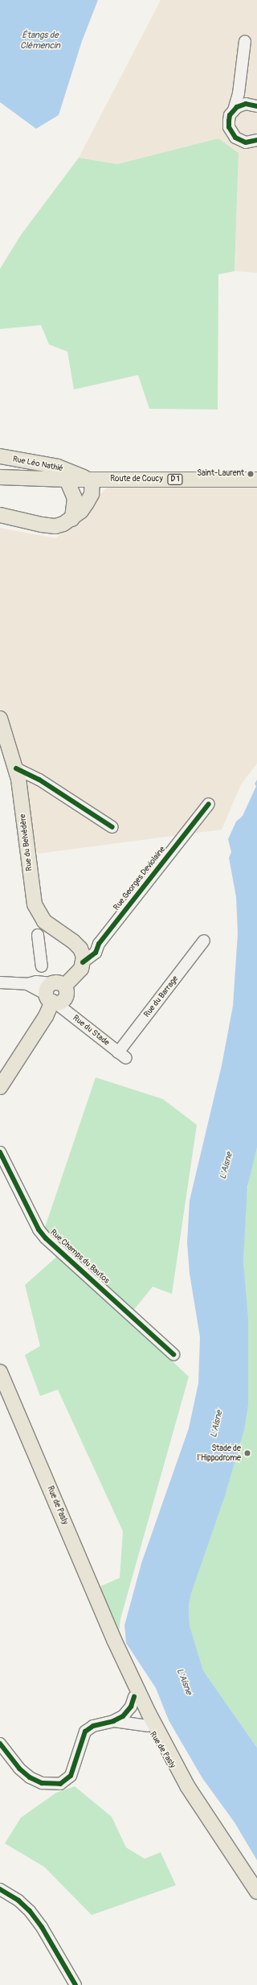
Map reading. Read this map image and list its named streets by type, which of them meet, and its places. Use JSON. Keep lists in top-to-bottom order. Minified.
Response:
{"streets":{"main road":["Rue Léo Nathié","Route de Coucy","D 1","Rue du Belvédère","Rue Georges Deviolaine","Rue de Pasly"],"street":["Rue du Barrage","Rue du Stade","Rue Champs du Bautos"]},"crossings":[["Rue Léo Nathié","Route de Coucy"],["Rue Léo Nathié","D 1"],["Route de Coucy","D 1"],["Rue Georges Deviolaine","Rue du Stade"],["Rue du Barrage","Rue du Stade"]],"water":["Étangs de Clémencin","L'Aisne"],"places":["Saint-Laurent","Stade de l'Hippodrome"]}
